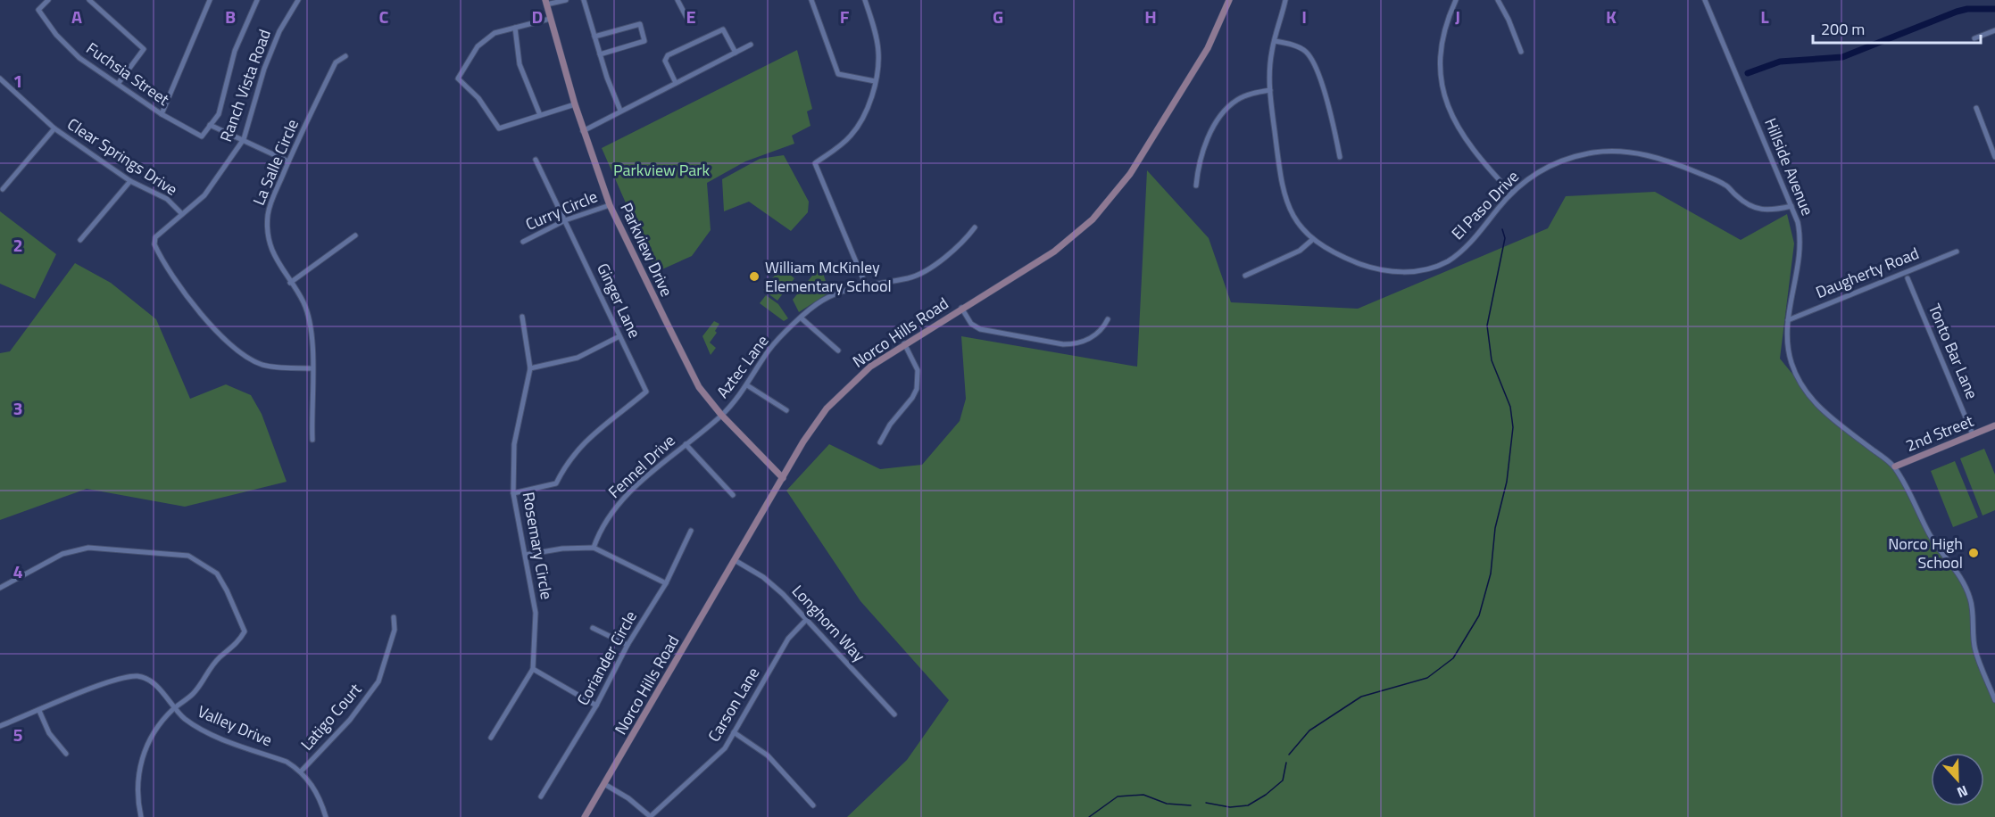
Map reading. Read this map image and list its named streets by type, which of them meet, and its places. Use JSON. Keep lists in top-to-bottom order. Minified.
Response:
{"streets":{"street":["Fuchsia Street","Ranch Vista Road","Clear Springs Drive","La Salle Circle","Hillside Avenue","El Paso Drive","Curry Circle","Parkview Drive","Daugherty Road","Ginger Lane","Norco Hills Road","Tonto Bar Lane","Aztec Lane","2nd Street","Fennel Drive","Rosemary Circle","Longhorn Way","Coriander Circle","Carson Lane","Latigo Court","Valley Drive"]},"crossings":[["Ranch Vista Road","Clear Springs Drive"],["Ranch Vista Road","La Salle Circle"],["Hillside Avenue","El Paso Drive"],["Hillside Avenue","Daugherty Road"],["Hillside Avenue","2nd Street"],["Curry Circle","Parkview Drive"],["Curry Circle","Ginger Lane"],["Parkview Drive","Norco Hills Road"],["Parkview Drive","Aztec Lane"],["Parkview Drive","Fennel Drive"],["Ginger Lane","Rosemary Circle"],["Norco Hills Road","Longhorn Way"],["Tonto Bar Lane","2nd Street"],["Aztec Lane","Fennel Drive"],["Longhorn Way","Carson Lane"],["Latigo Court","Valley Drive"]],"parks":["Parkview Park"],"places":["William McKinley Elementary School","Norco High School"],"scale_bar":"200 m","north":"bottom","grid":{"columns":["A","B","C","D","E","F","G","H","I","J","K","L"],"rows":["1","2","3","4","5"]}}
